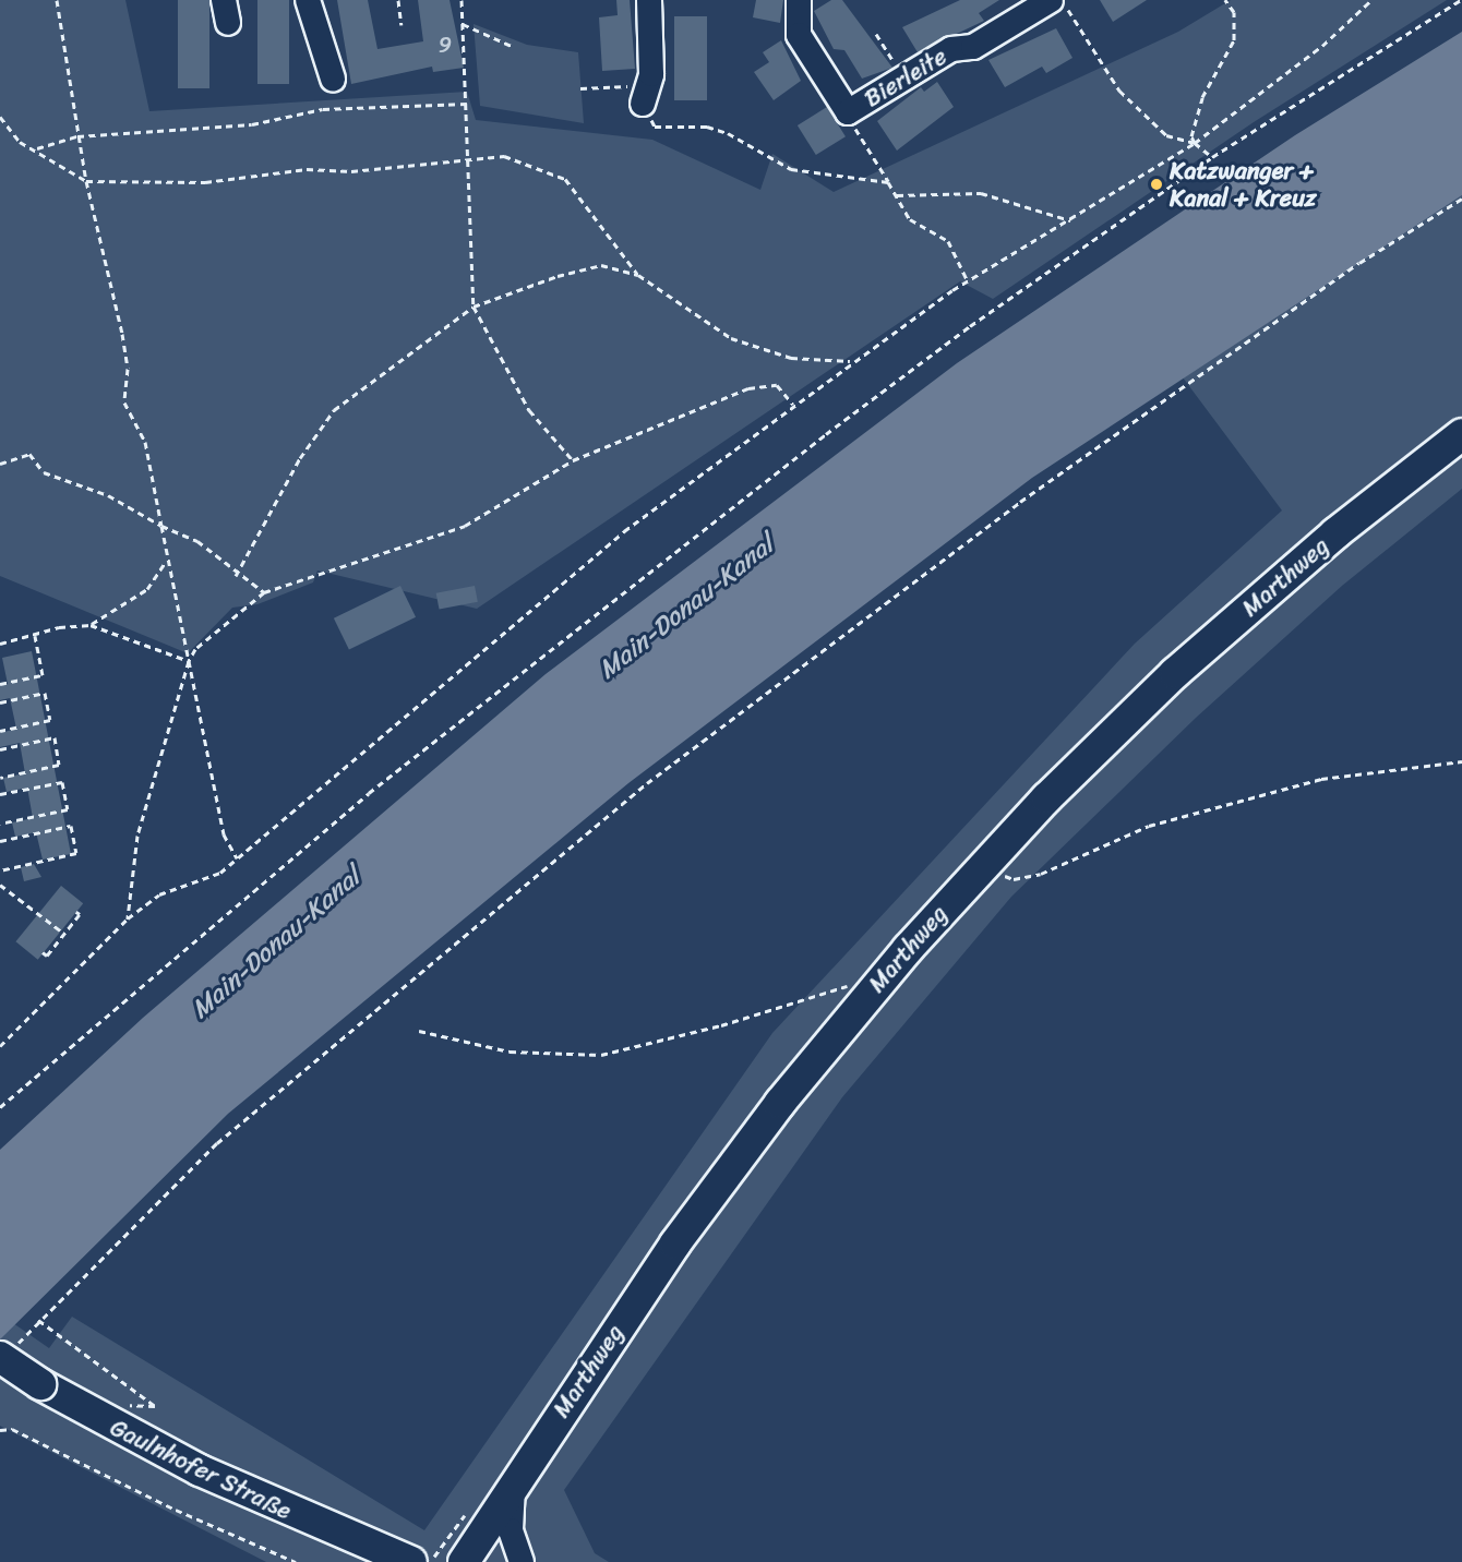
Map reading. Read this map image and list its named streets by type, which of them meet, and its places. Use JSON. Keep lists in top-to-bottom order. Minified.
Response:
{"streets":{"main road":["Marthweg","Gaulnhofer Straße"],"street":["Bierleite"]},"water":["Main-Donau-Kanal"],"places":["Katzwanger + Kanal + Kreuz"],"house_numbers":["9"]}
